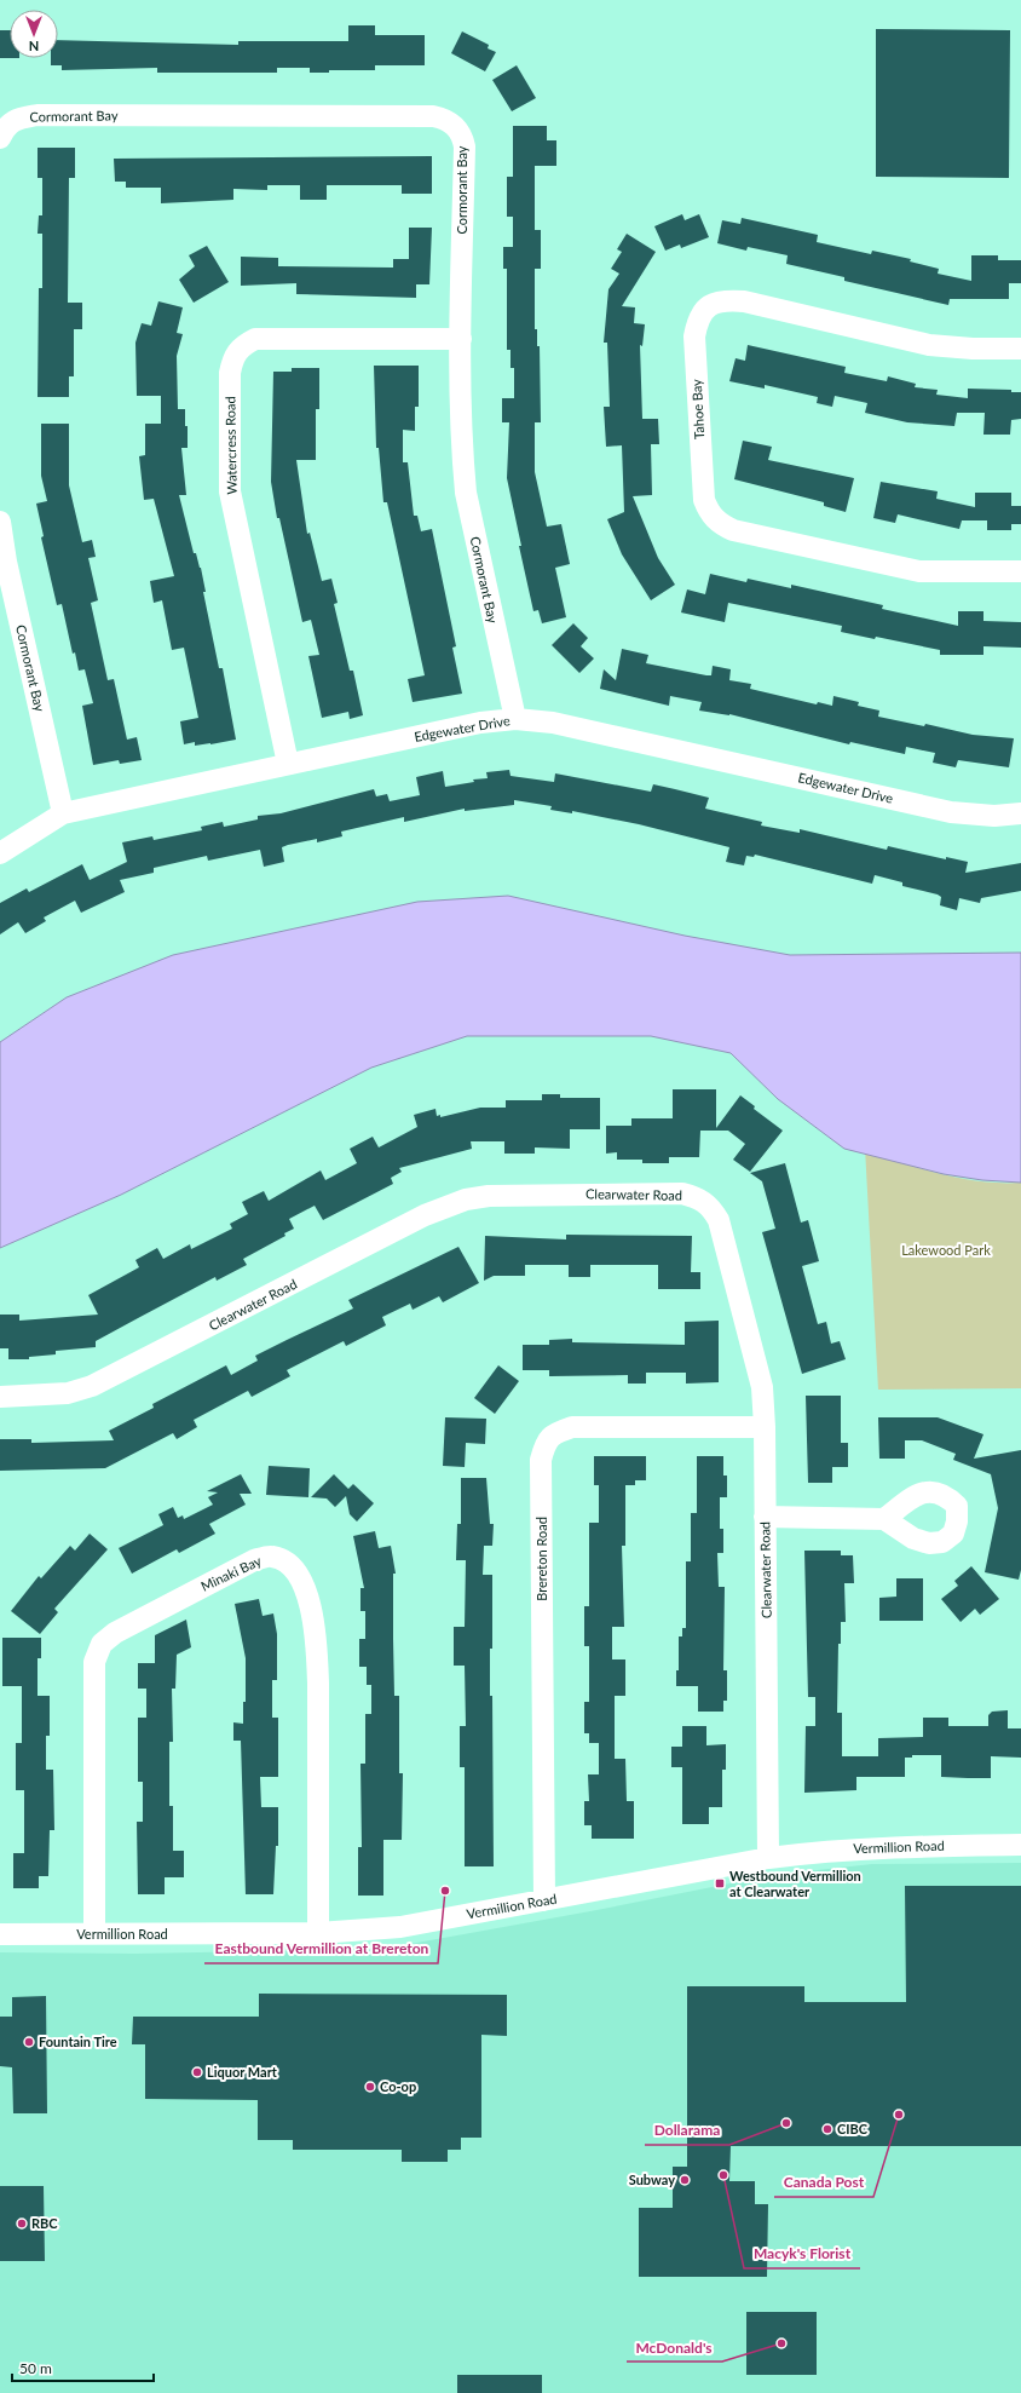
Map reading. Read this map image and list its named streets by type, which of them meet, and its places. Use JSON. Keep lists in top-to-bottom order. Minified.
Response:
{"streets":{"street":["Cormorant Bay","Tahoe Bay","Watercress Road","Edgewater Drive","Clearwater Road","Brereton Road","Minaki Bay","Vermillion Road"]},"crossings":[["Cormorant Bay","Watercress Road"],["Cormorant Bay","Edgewater Drive"],["Watercress Road","Edgewater Drive"],["Clearwater Road","Brereton Road"],["Clearwater Road","Vermillion Road"],["Brereton Road","Vermillion Road"],["Minaki Bay","Vermillion Road"]],"parks":["Lakewood Park"],"places":{"transit":["Westbound Vermillion at Clearwater"],"other":["Eastbound Vermillion at Brereton","Fountain Tire","Liquor Mart","Co-op","Canada Post","Dollarama","CIBC","Macyk's Florist","Subway","RBC","McDonald's"]},"scale_bar":"50 m","north":"bottom"}
